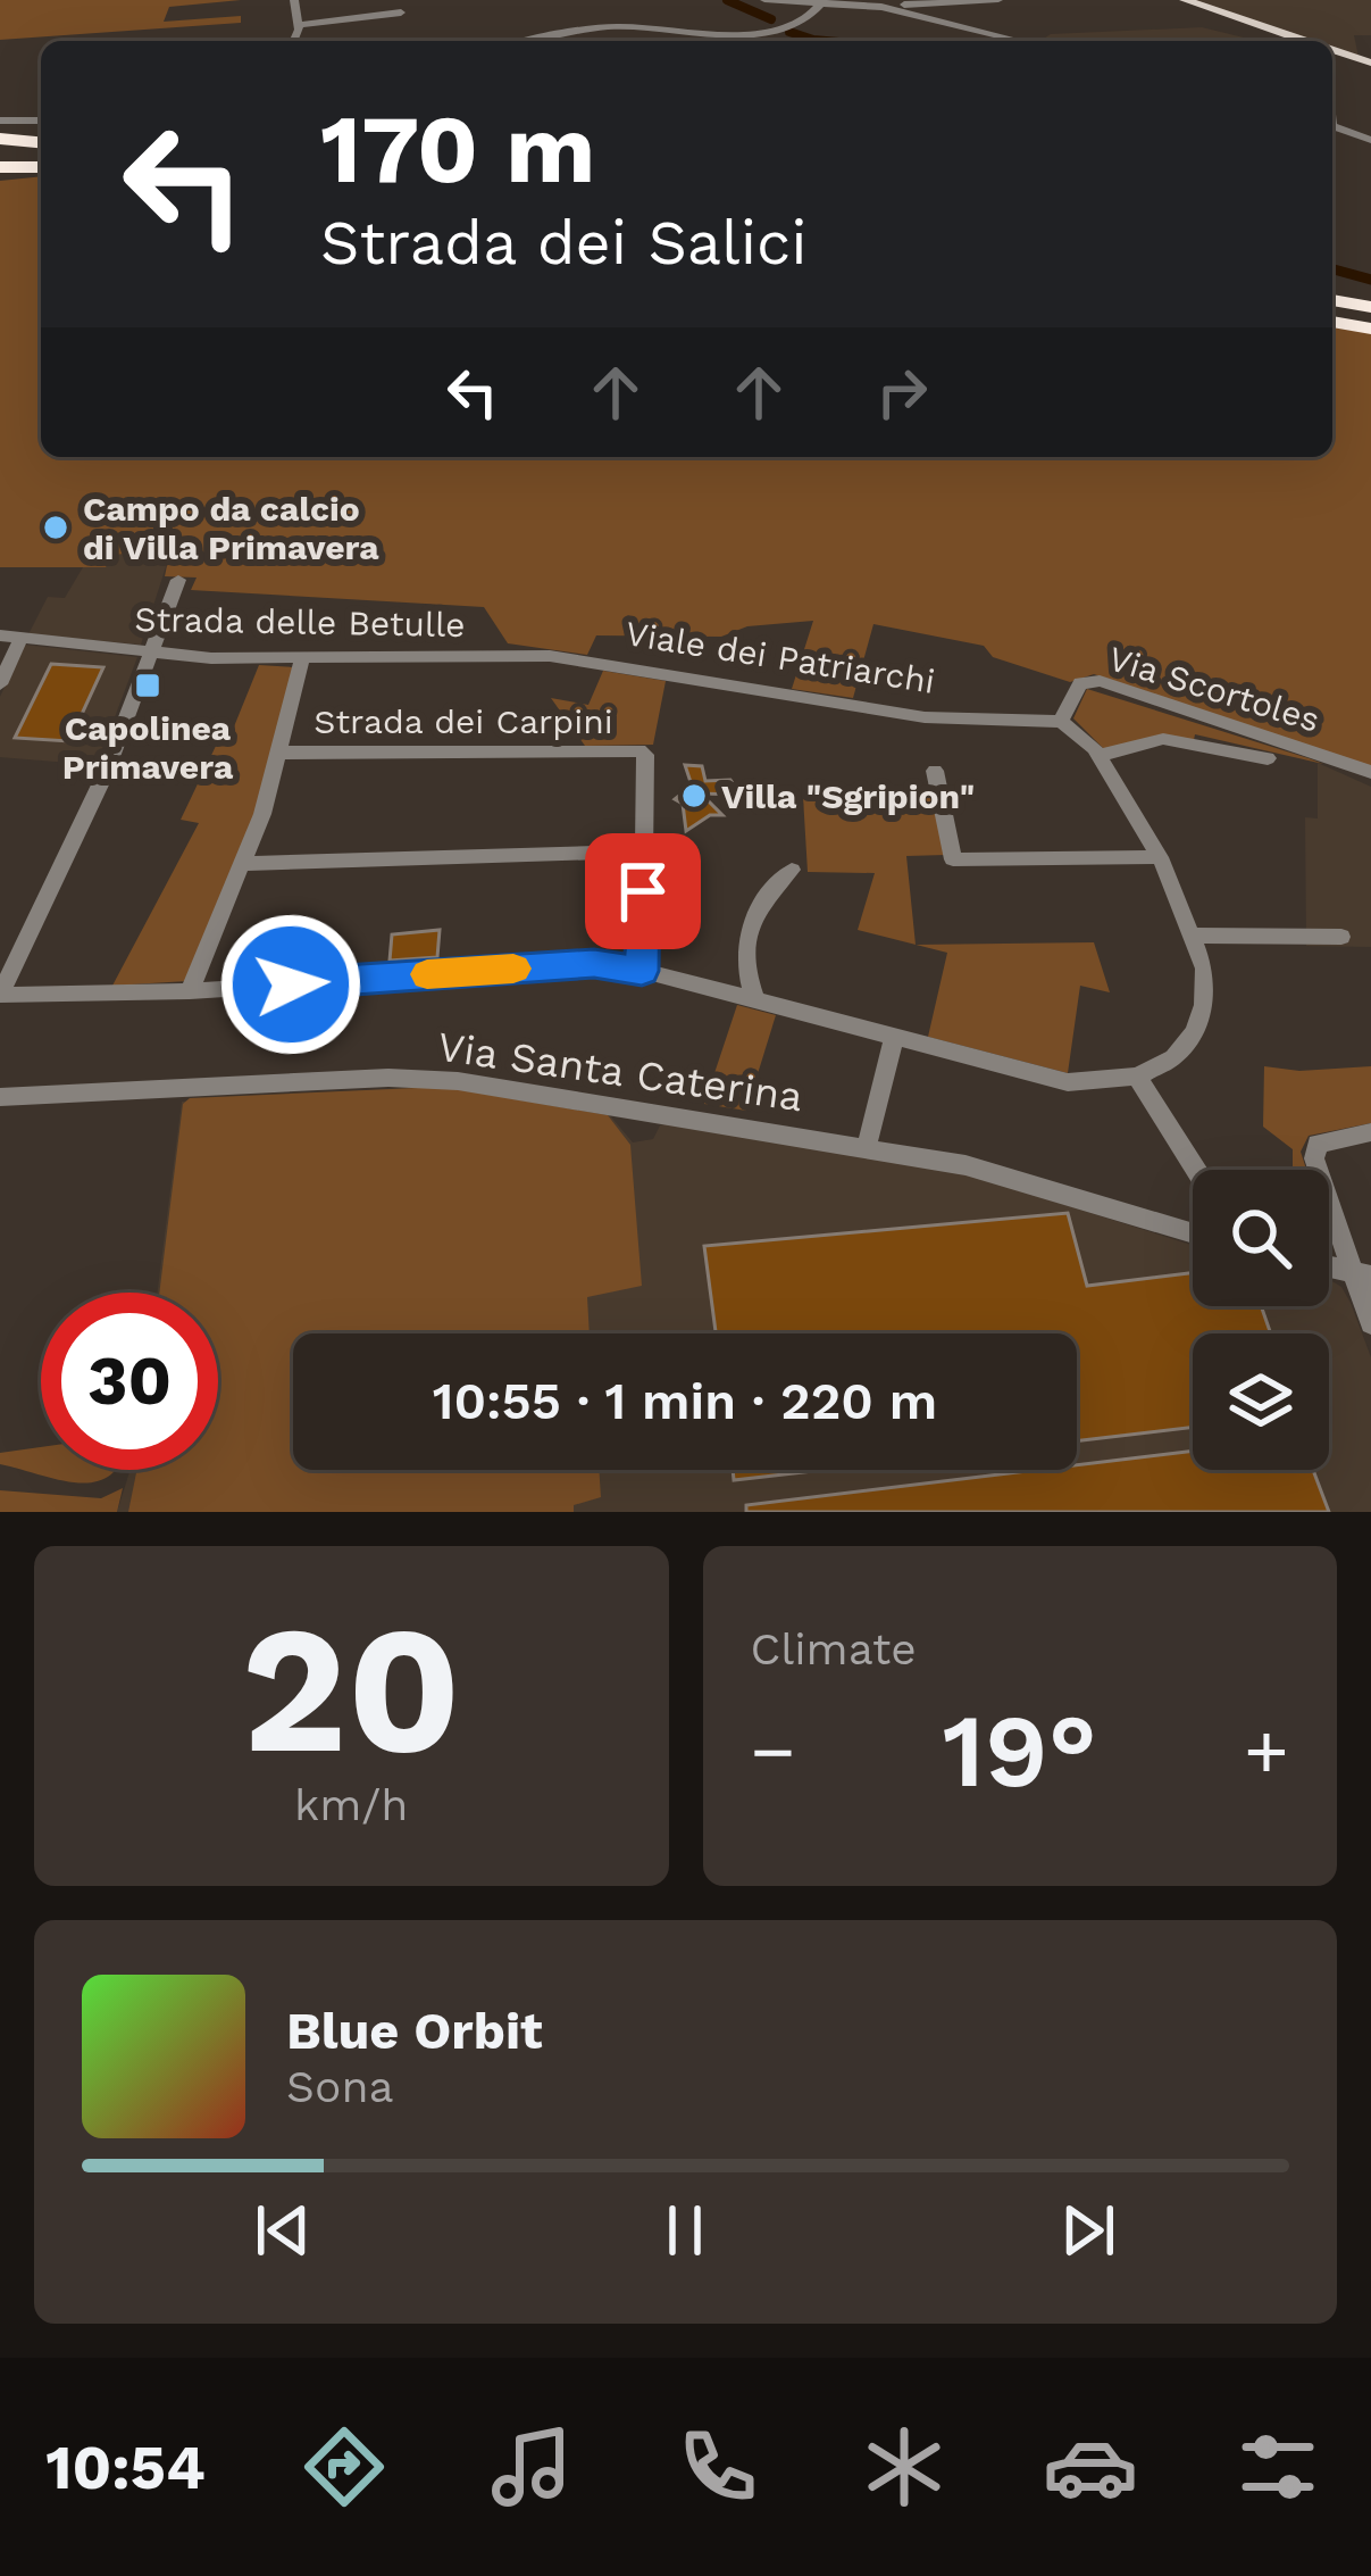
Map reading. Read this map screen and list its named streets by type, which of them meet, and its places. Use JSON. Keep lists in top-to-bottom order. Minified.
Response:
{"streets":{"street":["Strada delle Betulle","Viale dei Patriarchi","Via Scortoles","Strada dei Carpini","Via Santa Caterina"]},"crossings":[["Strada delle Betulle","Viale dei Patriarchi"],["Viale dei Patriarchi","Via Scortoles"]],"places":{"other":["Campo da calcio di Villa Primavera","Villa \"Sgripion\""],"transit":["Capolinea Primavera"]},"page":{"turn":["170 m","Strada dei Salici"],"limit":"30","trip":"10:55 · 1 min · 220 m","tile":[["20","km/h"],"Climate"],"heat":["−","19°","+"],"song":["Blue Orbit","Sona"],"tabs":"10:54"}}
